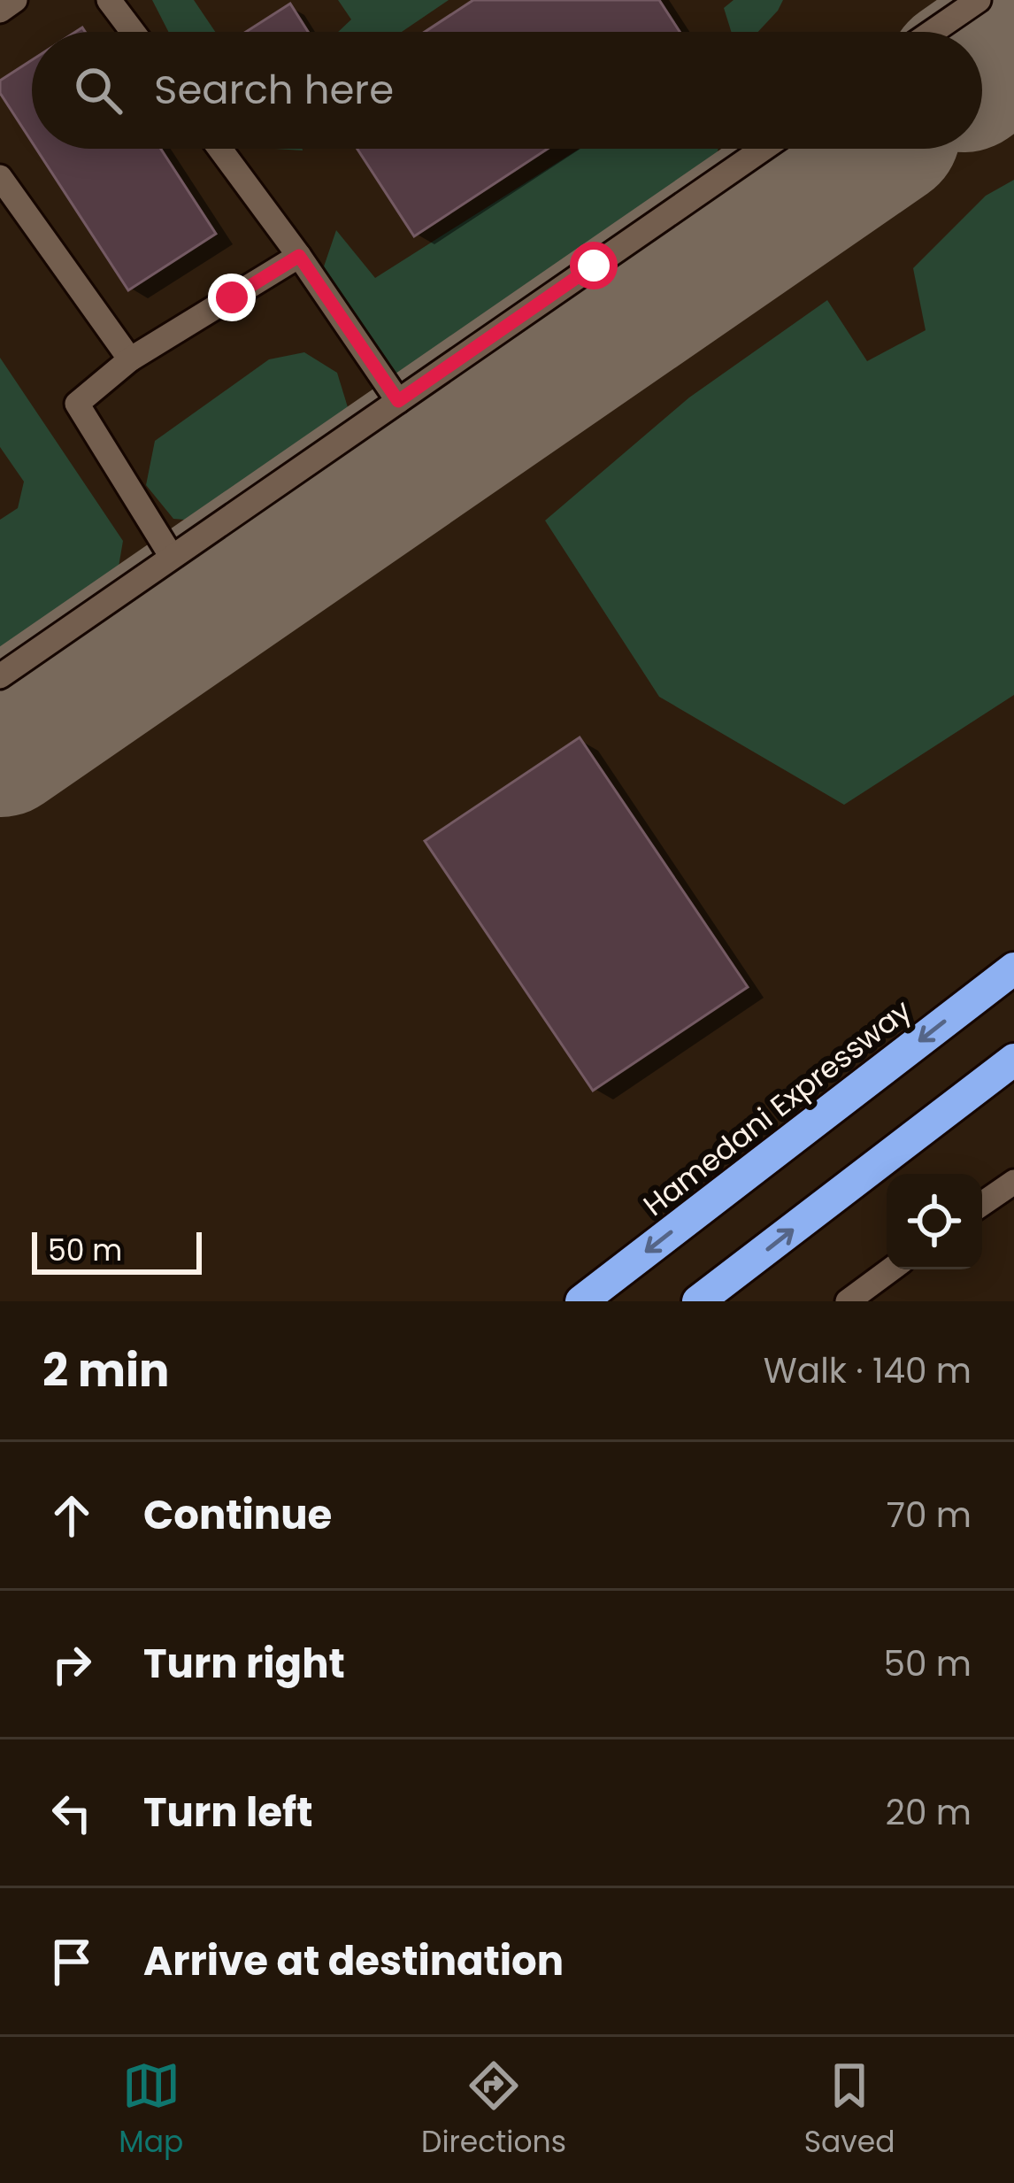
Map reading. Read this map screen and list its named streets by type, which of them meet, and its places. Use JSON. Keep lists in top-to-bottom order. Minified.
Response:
{"streets":{"highway":["Hamedani Expressway"]},"scale_bar":"50 m","page":{"search":"Search here","scale":"50 m","heading":["2 min","Walk · 140 m"],"list":[["Continue","70 m"],["Turn right","50 m"],["Turn left","20 m"],"Arrive at destination"],"nav":["Map","Directions","Saved"]}}
